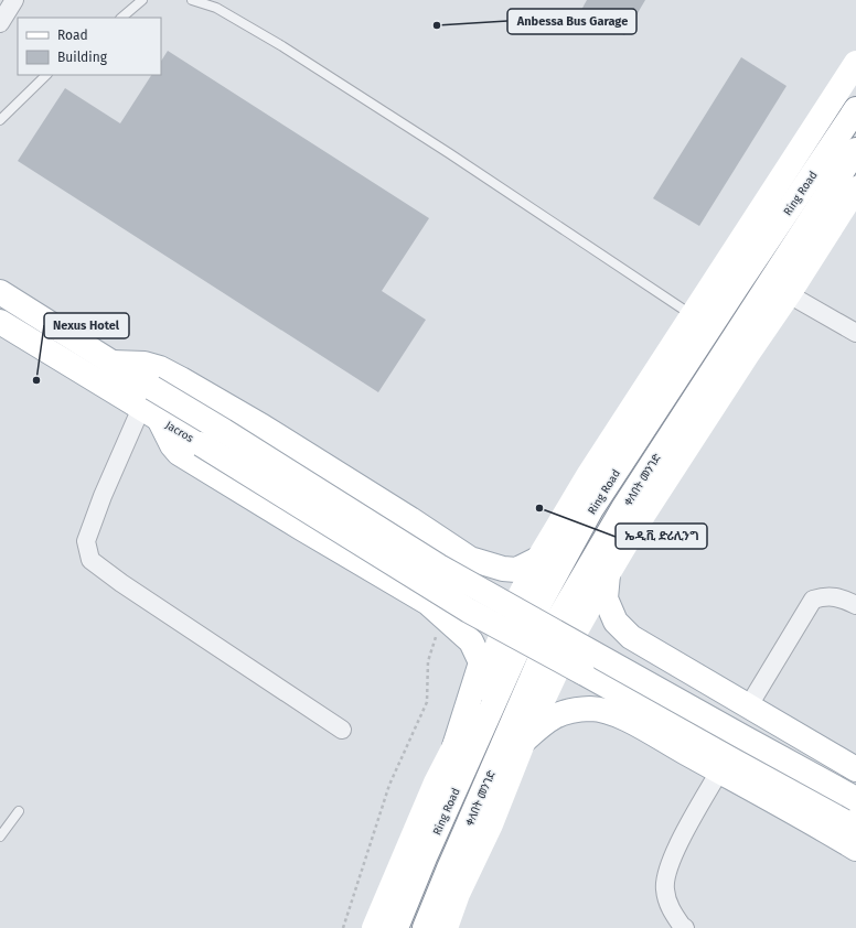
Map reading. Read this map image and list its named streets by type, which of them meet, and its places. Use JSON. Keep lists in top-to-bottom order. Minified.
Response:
{"streets":{"main road":["Ring Road","Jacros","ቀለበት መንገድ"]},"places":["Anbessa Bus Garage","Nexus Hotel","ኤዲቪ ድሪሊንግ"],"legend":["Road","Building"]}
